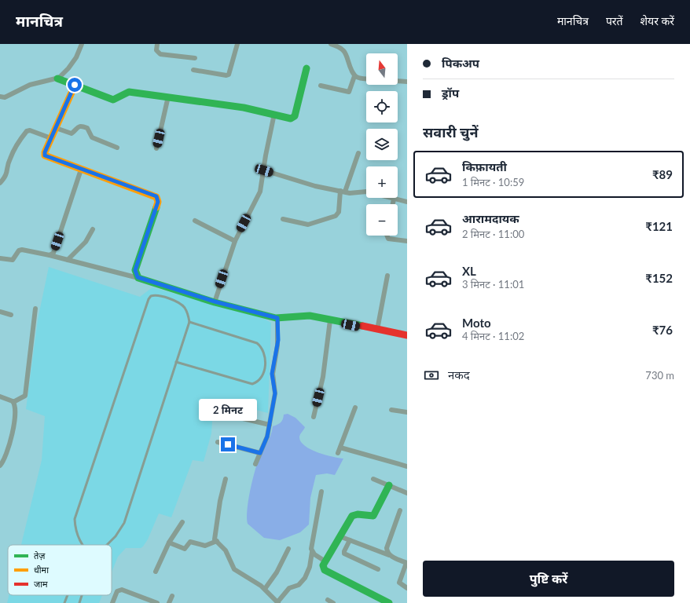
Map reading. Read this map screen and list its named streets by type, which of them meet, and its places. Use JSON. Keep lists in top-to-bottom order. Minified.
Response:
{"legend":["तेज़","धीमा","जाम"],"north":"top","page":{"header":"मानचित्र","nav":["मानचित्र","परतें","शेयर करें"],"banner":["पिकअप","ड्रॉप"],"map_buttons":["+","−"],"heading":"सवारी चुनें","list":[{"name":"किफ़ायती","note":"1 मिनट · 10:59","value":"₹89"},{"name":"आरामदायक","note":"2 मिनट · 11:00","value":"₹121"},{"name":"XL","note":"3 मिनट · 11:01","value":"₹152"},{"name":"Moto","note":"4 मिनट · 11:02","value":"₹76"}],"pay":["नकद","730 m"],"bubble":"2 मिनट","buttons":"पुष्टि करें"}}
